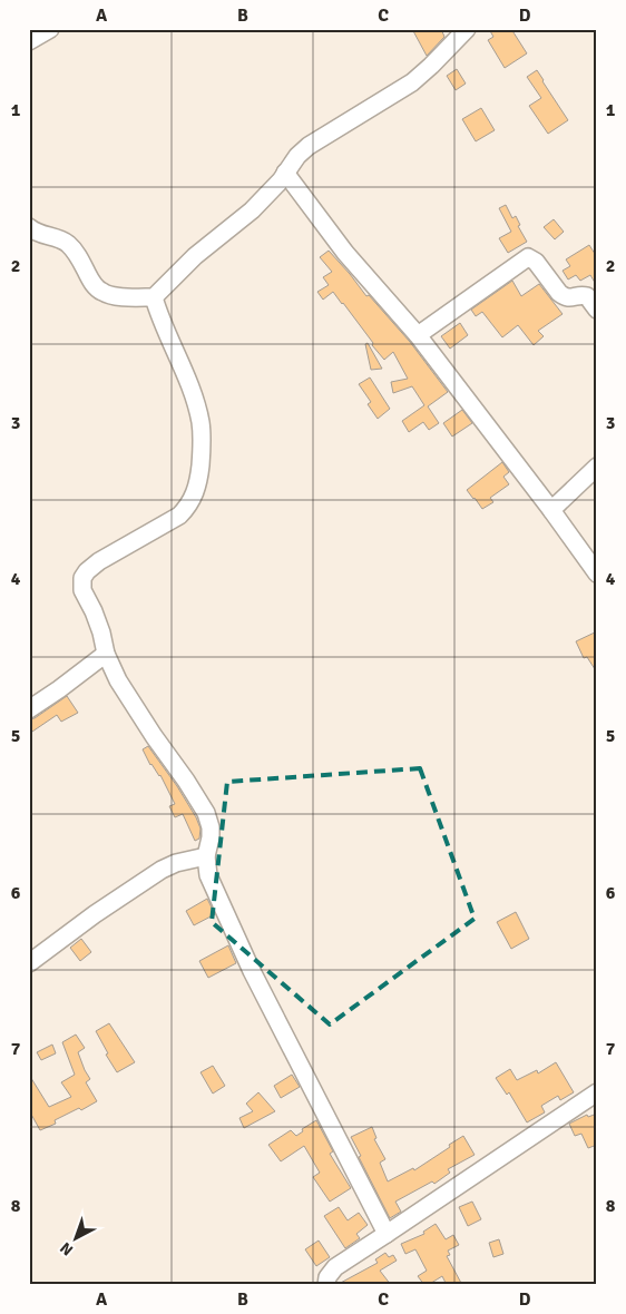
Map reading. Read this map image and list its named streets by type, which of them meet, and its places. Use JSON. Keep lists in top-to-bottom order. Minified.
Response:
{"north":"bottom left","grid":{"columns":["A","B","C","D"],"rows":["1","2","3","4","5","6","7","8"]}}
